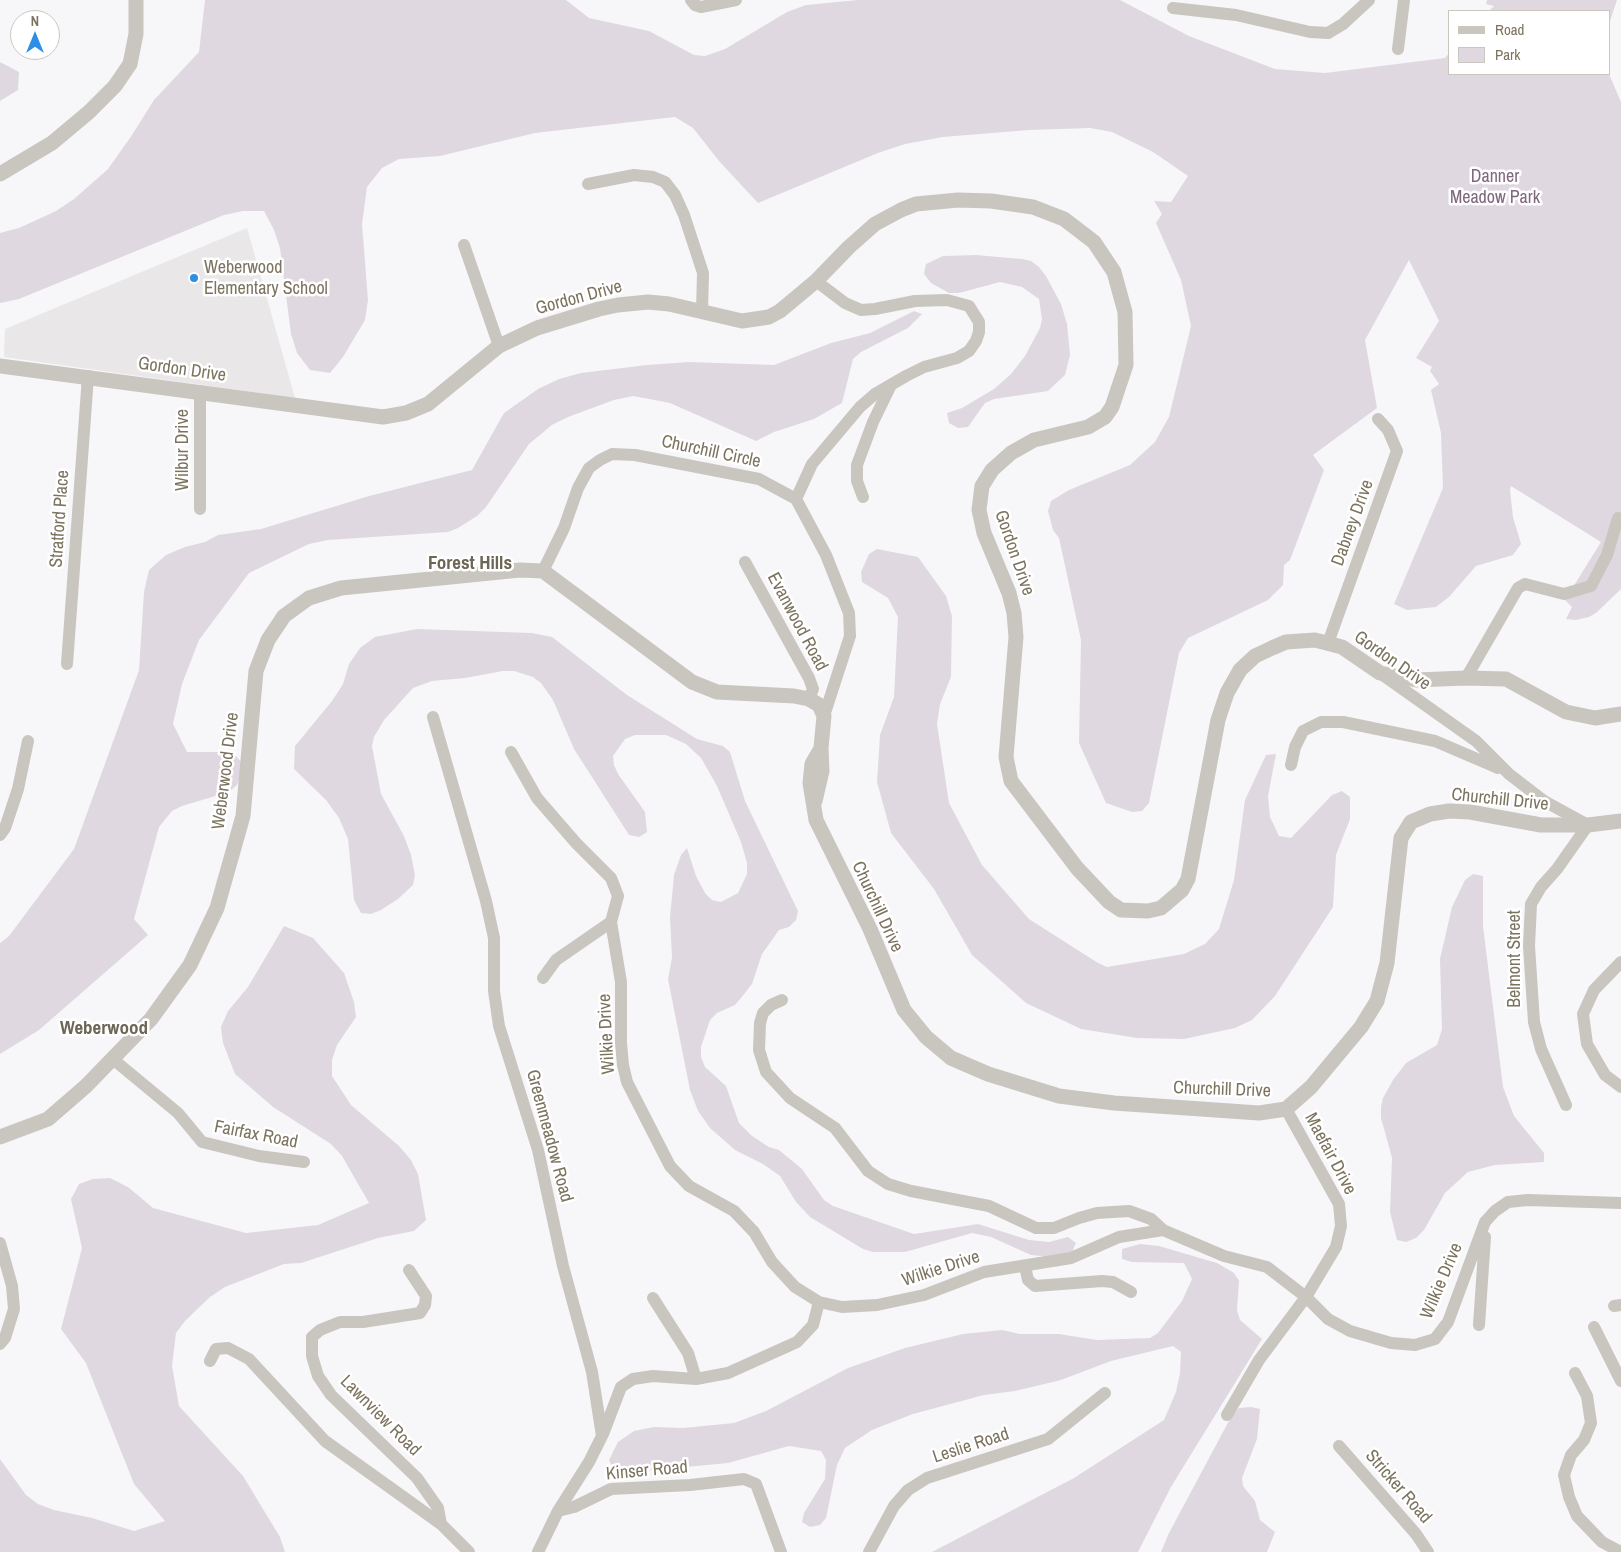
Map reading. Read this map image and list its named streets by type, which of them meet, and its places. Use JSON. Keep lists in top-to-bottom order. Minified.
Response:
{"streets":{"street":["Gordon Drive","Wilbur Drive","Churchill Circle","Stratford Place","Dabney Drive","Evanwood Road","Weberwood Drive","Churchill Drive","Belmont Street","Wilkie Drive","Fairfax Road","Greenmeadow Road","Maefair Drive","Lawnview Road","Leslie Road","Kinser Road","Stricker Road"]},"crossings":[["Gordon Drive","Wilbur Drive"],["Gordon Drive","Stratford Place"],["Gordon Drive","Dabney Drive"],["Gordon Drive","Churchill Drive"],["Gordon Drive","Belmont Street"],["Churchill Circle","Weberwood Drive"],["Weberwood Drive","Fairfax Road"],["Churchill Drive","Belmont Street"],["Churchill Drive","Maefair Drive"],["Wilkie Drive","Maefair Drive"]],"districts":["Forest Hills","Weberwood"],"parks":["Danner Meadow Park"],"places":["Weberwood Elementary School"],"legend":["Road","Park"],"north":"top"}
